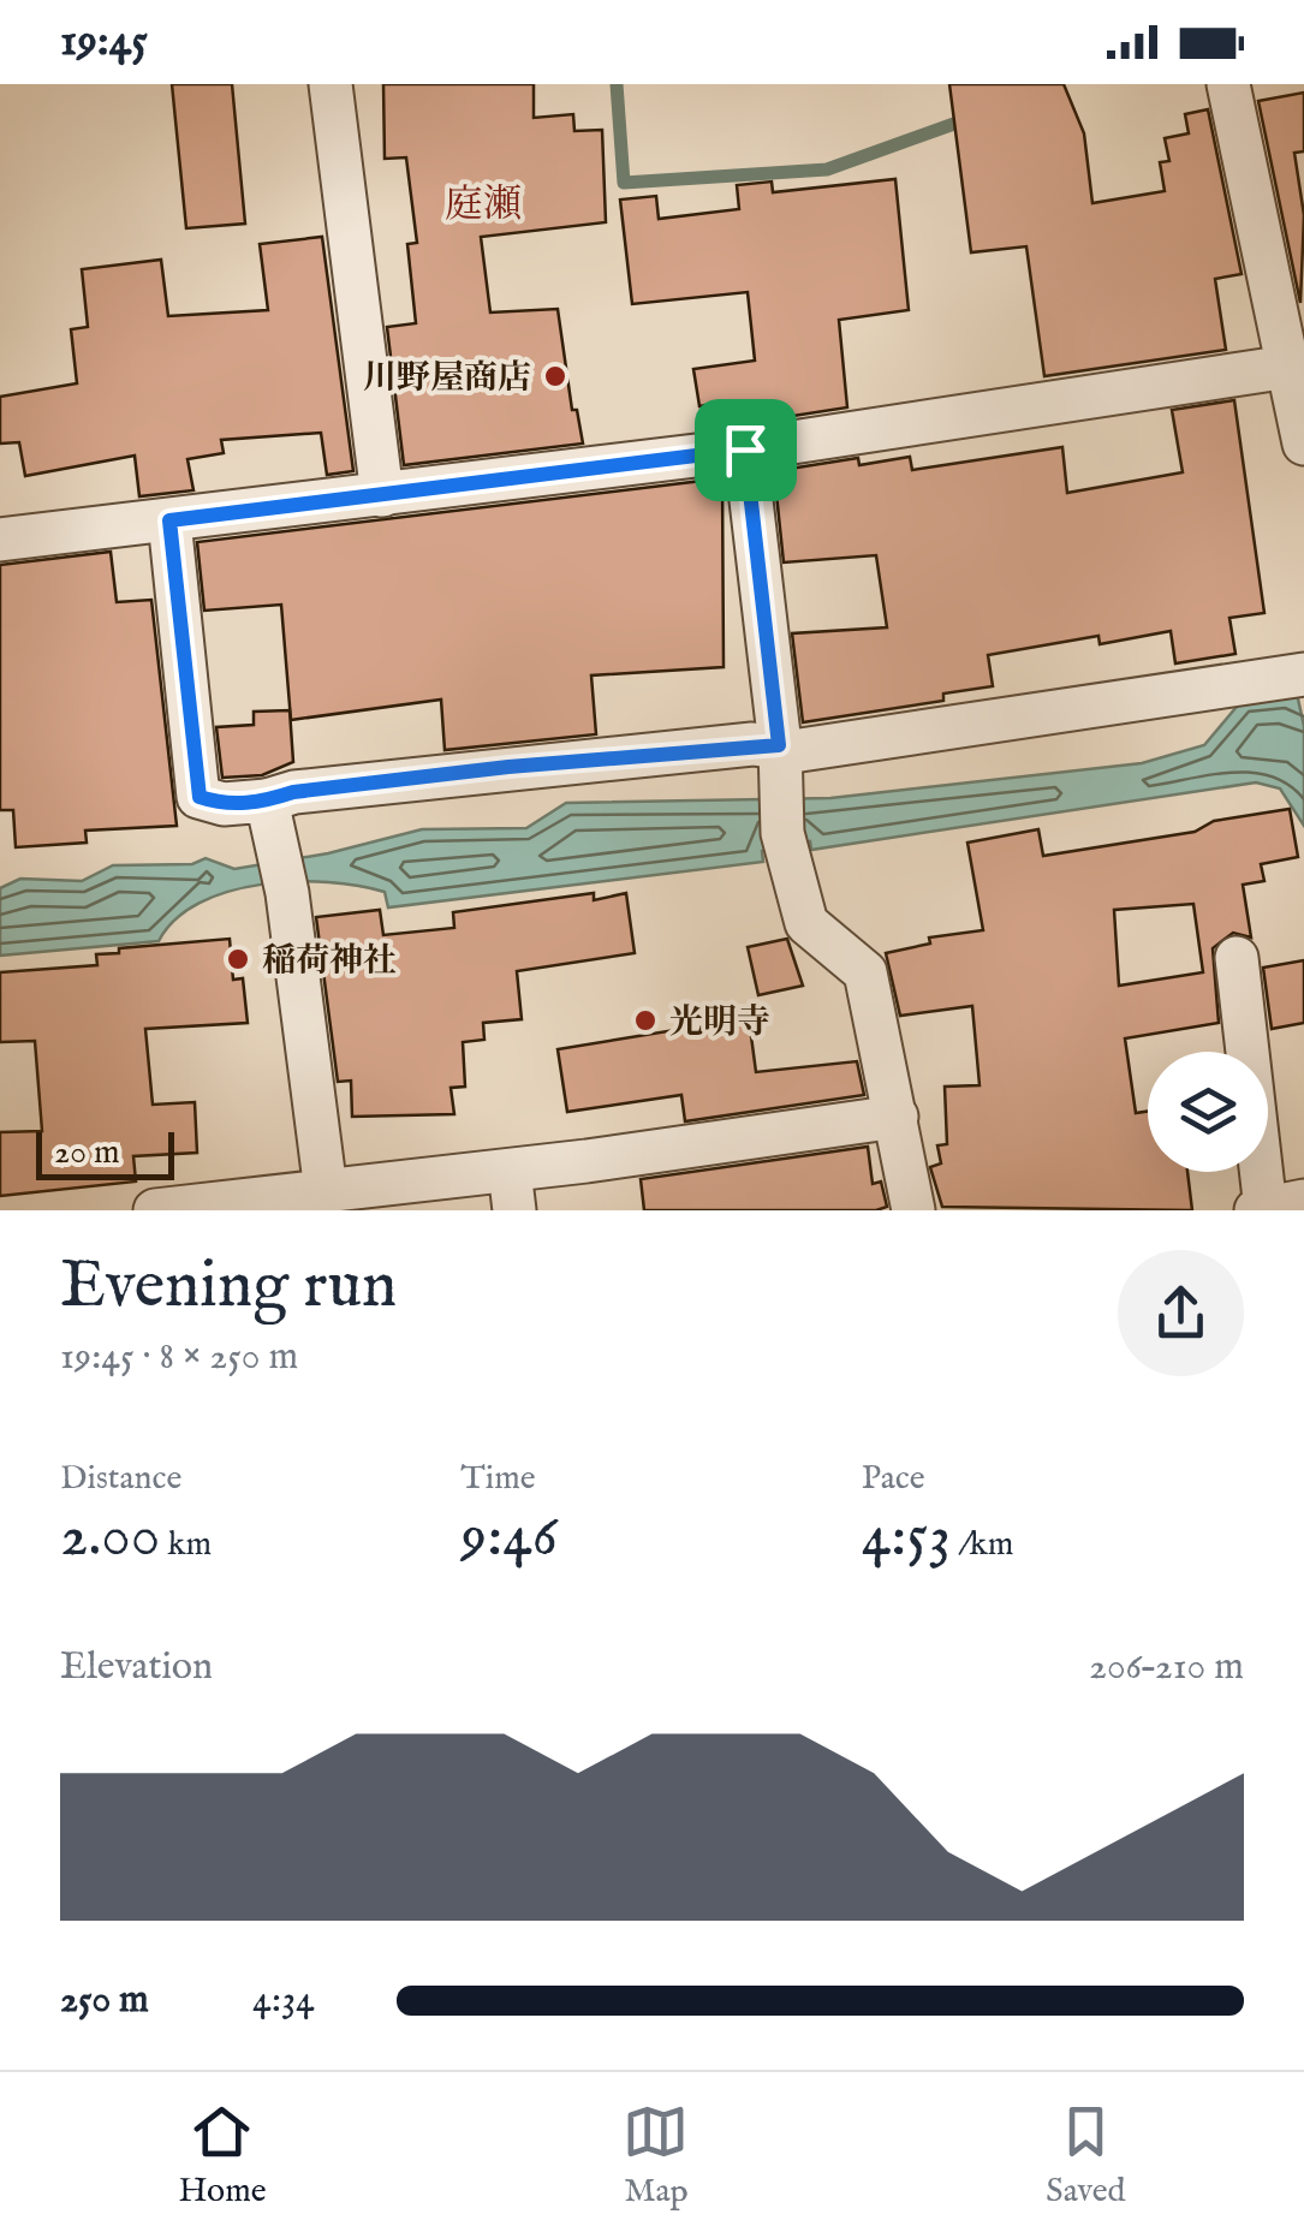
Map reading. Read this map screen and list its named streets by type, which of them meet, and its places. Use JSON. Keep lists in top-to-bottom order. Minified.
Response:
{"districts":["庭瀬"],"places":["川野屋商店","稲荷神社","光明寺"],"scale_bar":"20 m","page":{"status":"19:45","scale":"20 m","heading":["Evening run","19:45 · 8 × 250 m"],"stats":[["Distance","2.00 km"],["Time","9:46"],["Pace","4:53 /km"]],"chart":["Elevation","206–210 m"],"list":[{"name":"250 m","note":"4:34"}],"tabs":["Home","Map","Saved"]}}
